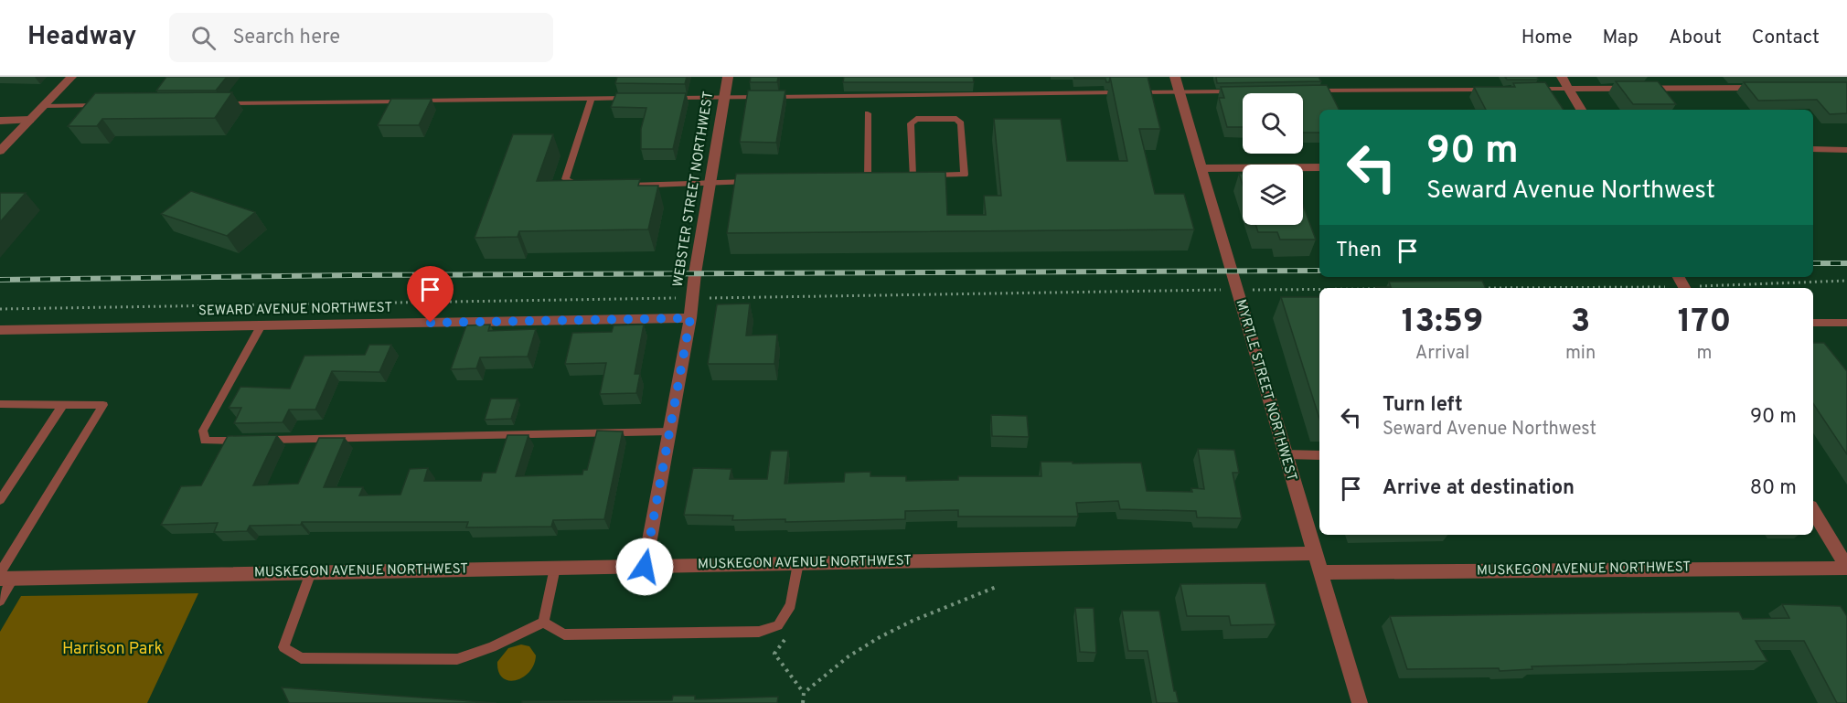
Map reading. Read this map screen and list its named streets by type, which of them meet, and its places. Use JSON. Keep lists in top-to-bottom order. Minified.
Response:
{"streets":{"street":["WEBSTER STREET NORTHWEST","SEWARD AVENUE NORTHWEST","MYRTLE STREET NORTHWEST","MUSKEGON AVENUE NORTHWEST"]},"crossings":[["WEBSTER STREET NORTHWEST","SEWARD AVENUE NORTHWEST"],["WEBSTER STREET NORTHWEST","MUSKEGON AVENUE NORTHWEST"],["MYRTLE STREET NORTHWEST","MUSKEGON AVENUE NORTHWEST"]],"parks":["Harrison Park"],"page":{"header":"Headway","search":"Search here","nav":["Home","Map","About","Contact"],"turn":["90 m","Seward Avenue Northwest"],"then":"Then","eta":["13:59","Arrival","3","min","170","m"],"list":[{"name":"Turn left","note":"Seward Avenue Northwest","value":"90 m"},{"name":"Arrive at destination","value":"80 m"}]}}
